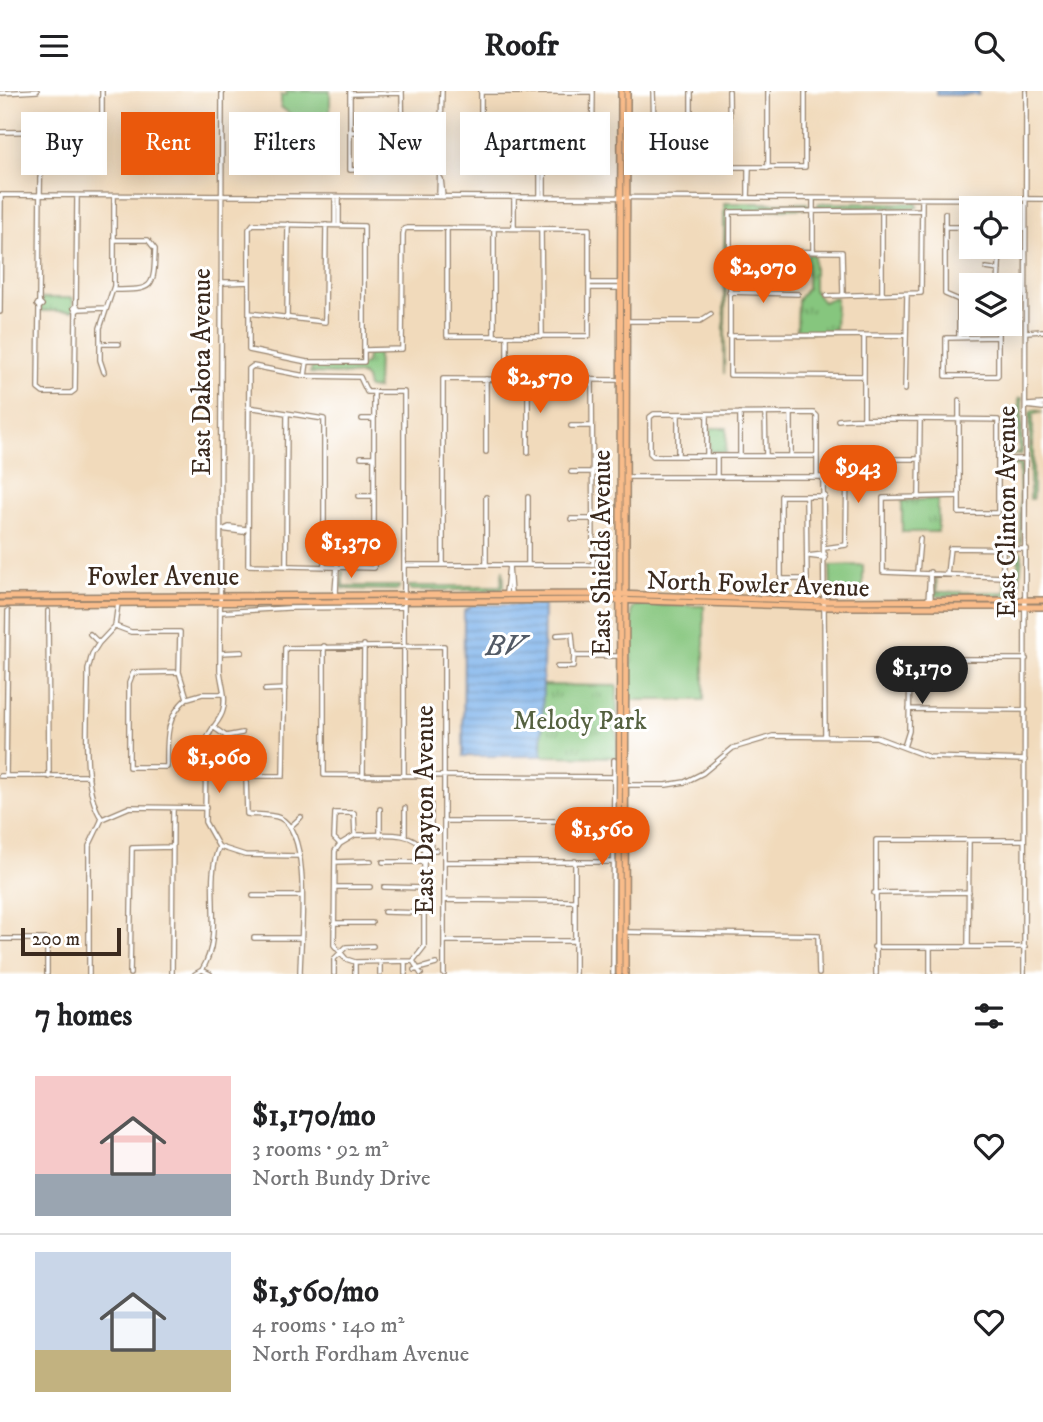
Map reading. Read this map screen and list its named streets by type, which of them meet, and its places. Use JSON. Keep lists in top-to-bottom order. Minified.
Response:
{"streets":{"main road":["East Shields Avenue","Fowler Avenue","North Fowler Avenue"],"street":["East Dakota Avenue","East Clinton Avenue","East Dayton Avenue"]},"crossings":[["East Dakota Avenue","Fowler Avenue"],["East Dakota Avenue","North Fowler Avenue"],["East Clinton Avenue","North Fowler Avenue"],["East Shields Avenue","Fowler Avenue"],["East Shields Avenue","North Fowler Avenue"],["Fowler Avenue","North Fowler Avenue"]],"water":["BV"],"parks":["Melody Park"],"scale_bar":"200 m","page":{"header":"Roofr","chip":["Buy","Rent","Filters","New","Apartment","House"],"price":["$2,070","$2,570","$943","$1,370","$1,170","$1,060","$1,560"],"scale":"200 m","heading":"7 homes","list":[{"name":"$1,170/mo","note":"3 rooms · 92 m² · North Bundy Drive"},{"name":"$1,560/mo","note":"4 rooms · 140 m² · North Fordham Avenue"}]}}
